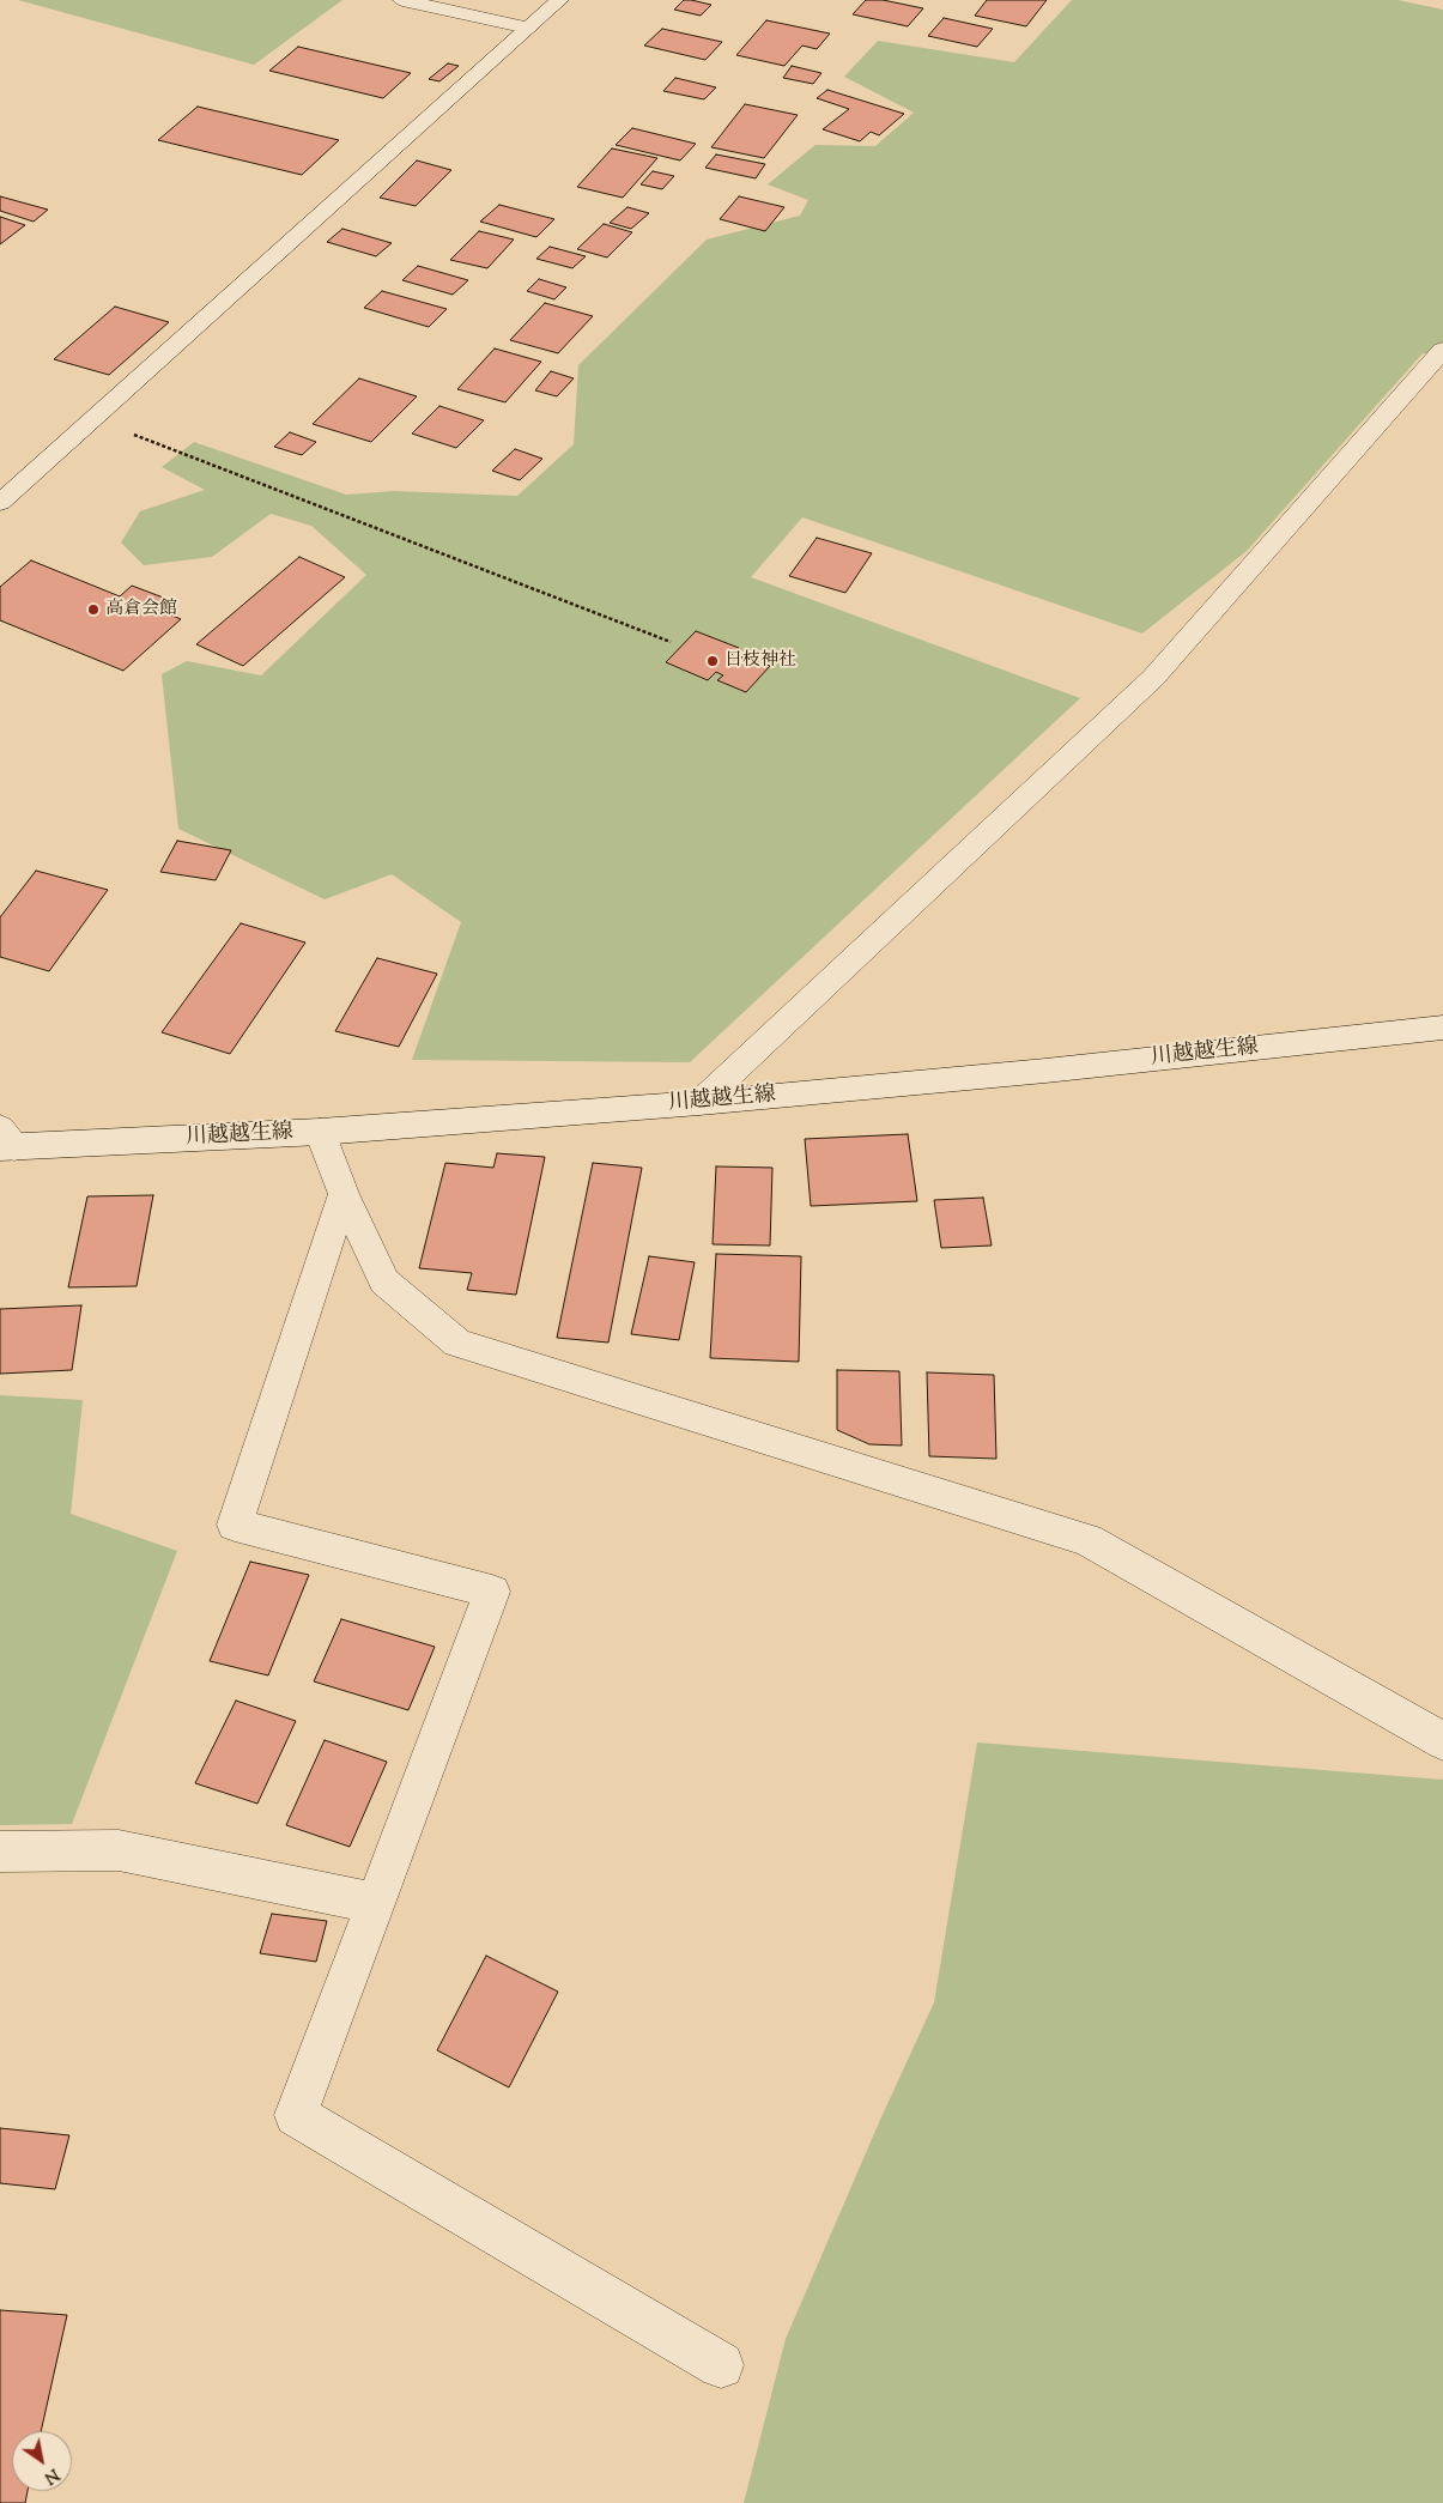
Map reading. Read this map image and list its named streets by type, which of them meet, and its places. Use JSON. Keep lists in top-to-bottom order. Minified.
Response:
{"streets":{"street":["川越越生線"]},"places":["高倉会館","日枝神社"],"north":"bottom right"}
